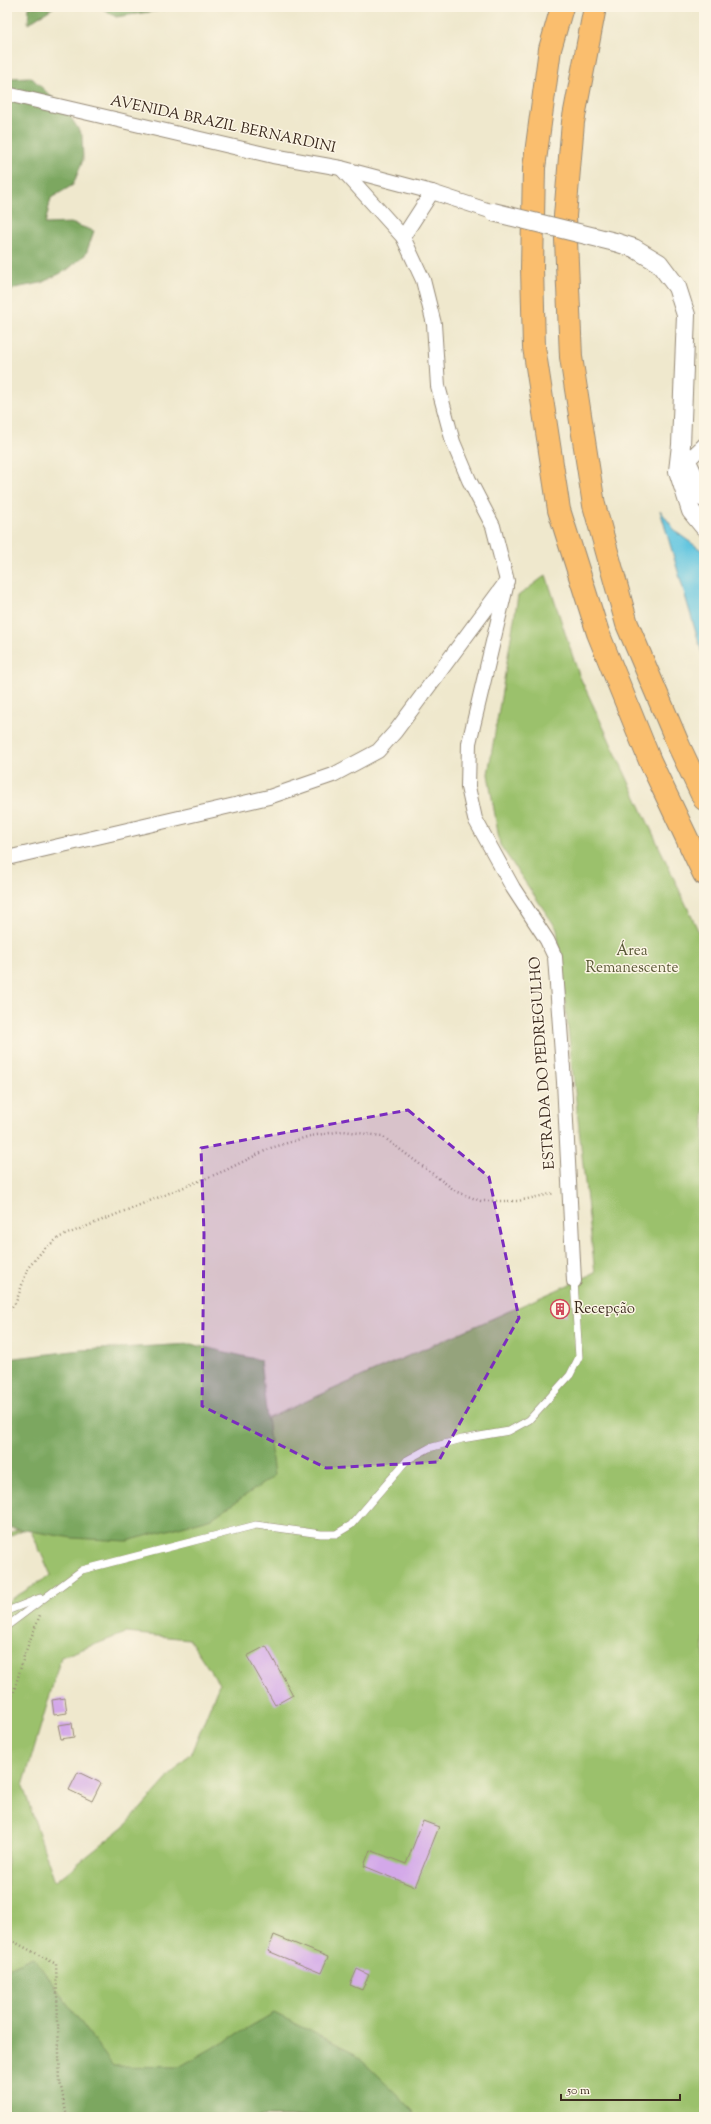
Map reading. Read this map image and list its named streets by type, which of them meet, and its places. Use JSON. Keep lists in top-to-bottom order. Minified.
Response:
{"streets":{"street":["AVENIDA BRAZIL BERNARDINI","ESTRADA DO PEDREGULHO"]},"parks":["Área Remanescente"],"places":{"building":["Recepção"]},"scale_bar":"50 m"}
